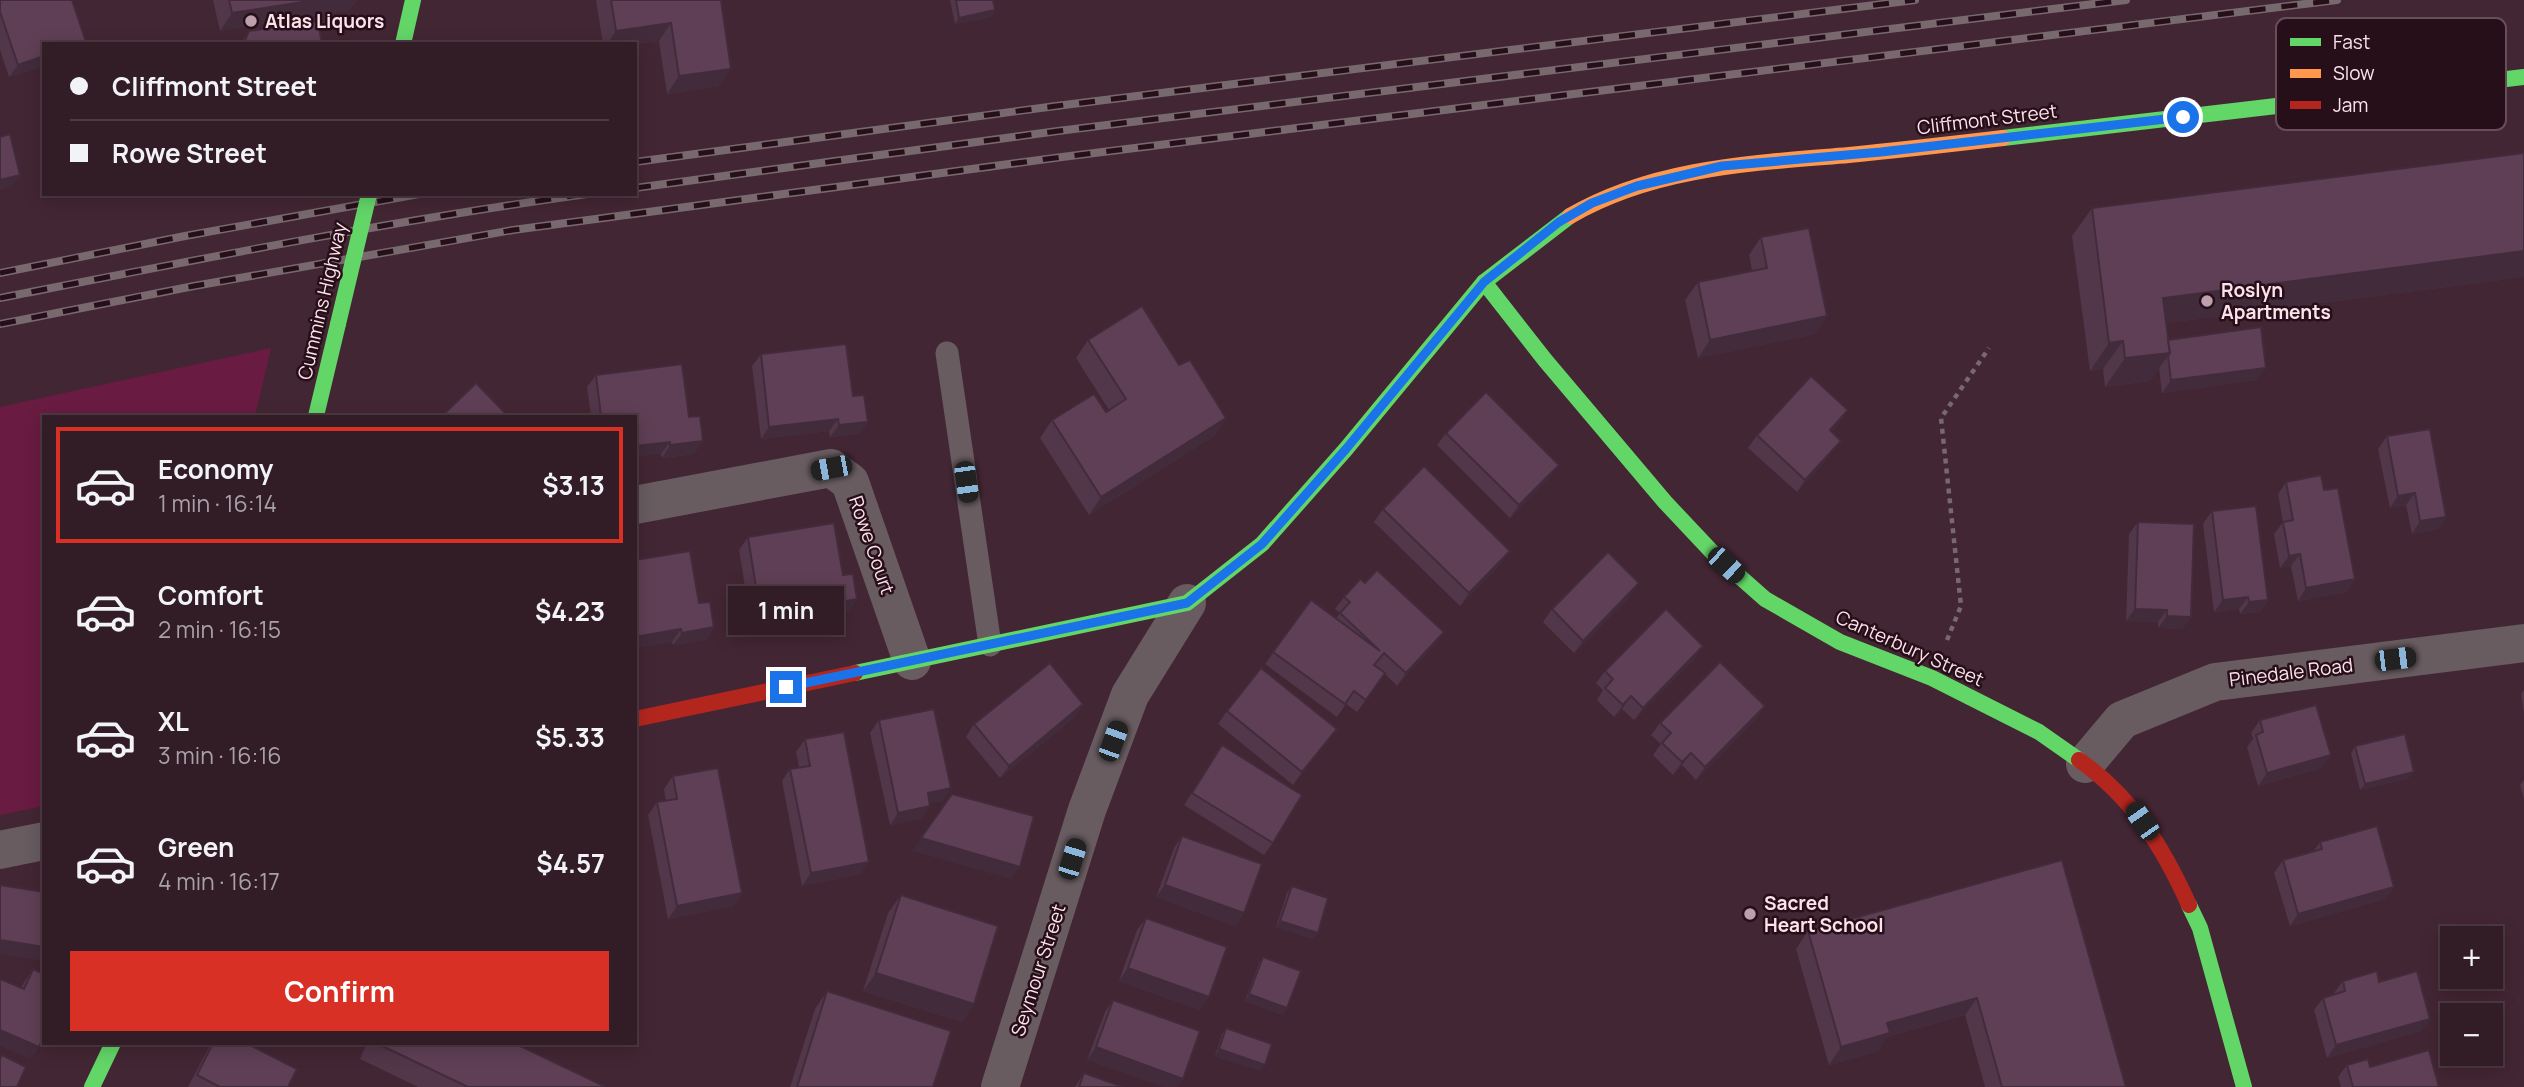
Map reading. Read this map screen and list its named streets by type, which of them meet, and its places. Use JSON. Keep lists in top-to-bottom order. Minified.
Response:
{"streets":{"street":["Cliffmont Street","Cummins Highway","Rowe Court","Canterbury Street","Pinedale Road","Seymour Street"]},"crossings":[["Cliffmont Street","Canterbury Street"],["Cliffmont Street","Seymour Street"],["Canterbury Street","Pinedale Road"],["Canterbury Street","Seymour Street"]],"places":["Atlas Liquors","Roslyn Apartments","Sacred Heart School"],"legend":["Fast","Slow","Jam"],"page":{"banner":["Cliffmont Street","Rowe Street"],"list":[{"name":"Economy","note":"1 min · 16:14","value":"$3.13"},{"name":"Comfort","note":"2 min · 16:15","value":"$4.23"},{"name":"XL","note":"3 min · 16:16","value":"$5.33"},{"name":"Green","note":"4 min · 16:17","value":"$4.57"}],"bubble":"1 min","map_buttons":["+","−"],"buttons":"Confirm"}}
